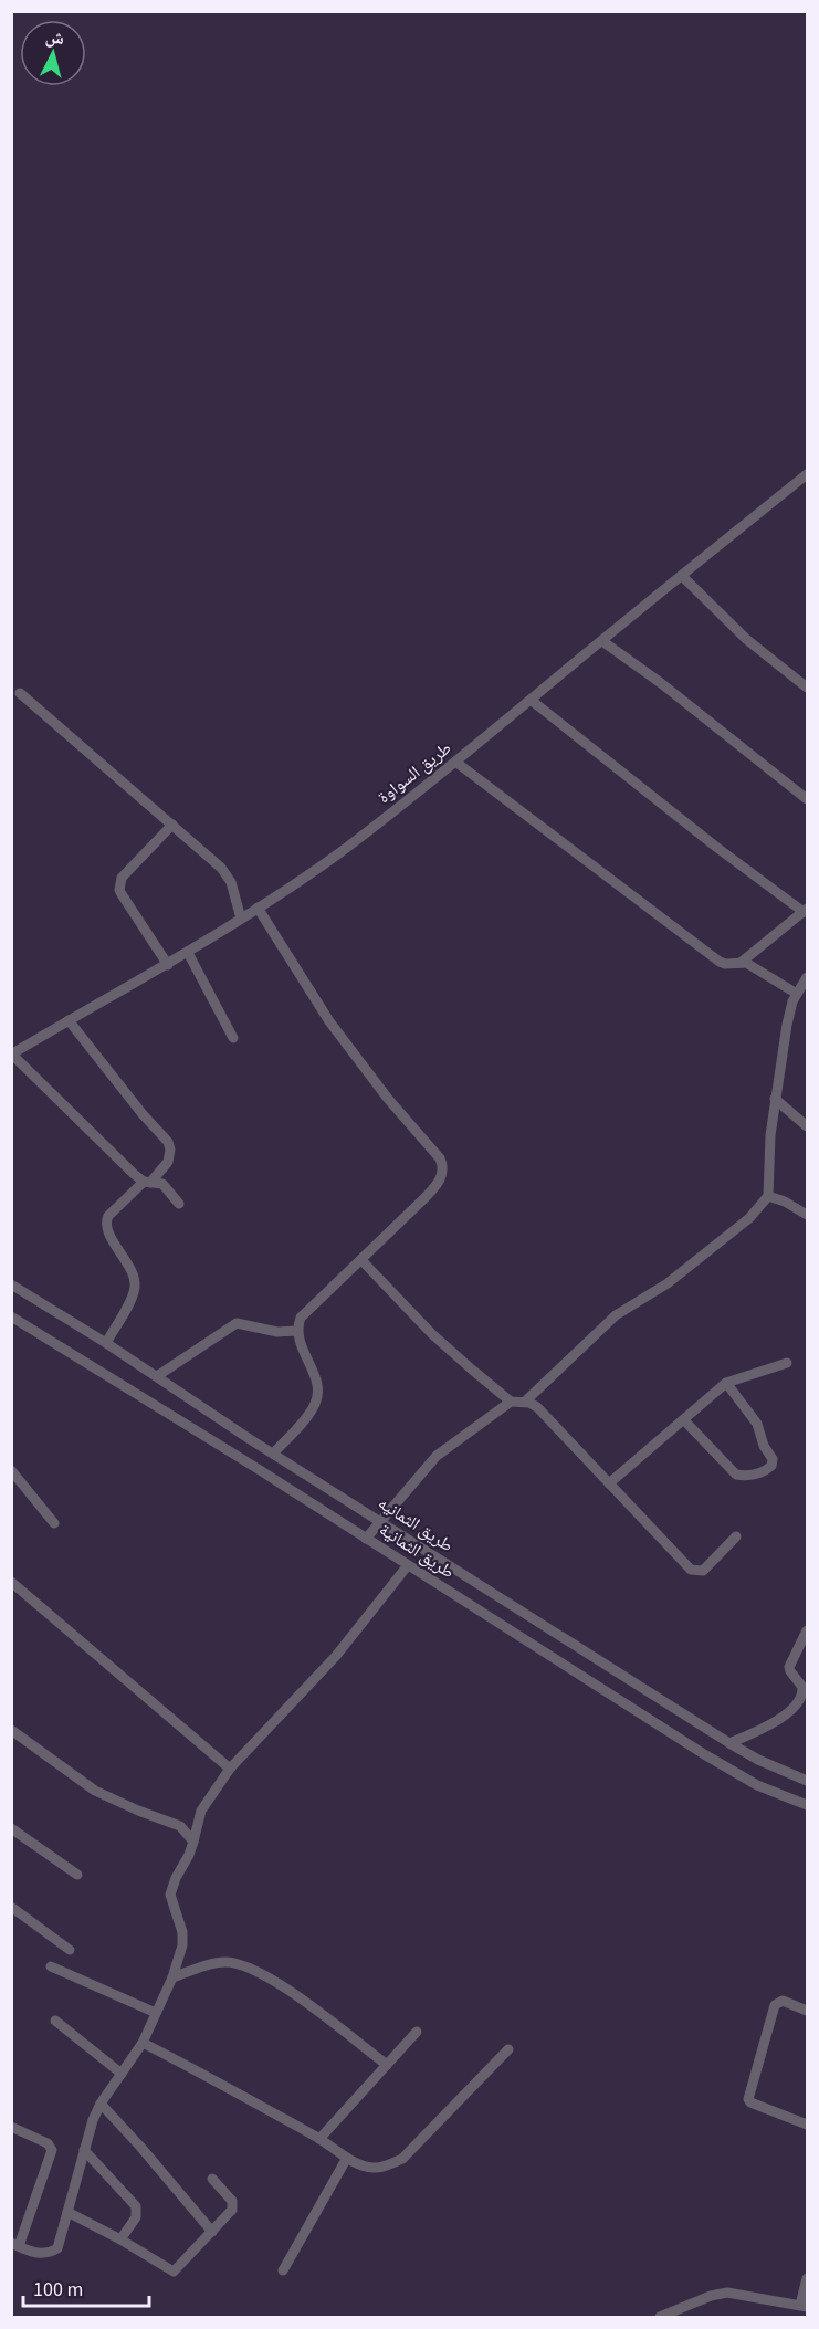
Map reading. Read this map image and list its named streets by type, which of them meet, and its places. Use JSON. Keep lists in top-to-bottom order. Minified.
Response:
{"streets":{"street":["طريق السواوة","طريق الثمانيه","طريق الثمانية"]},"scale_bar":"100 m","north":"top"}
